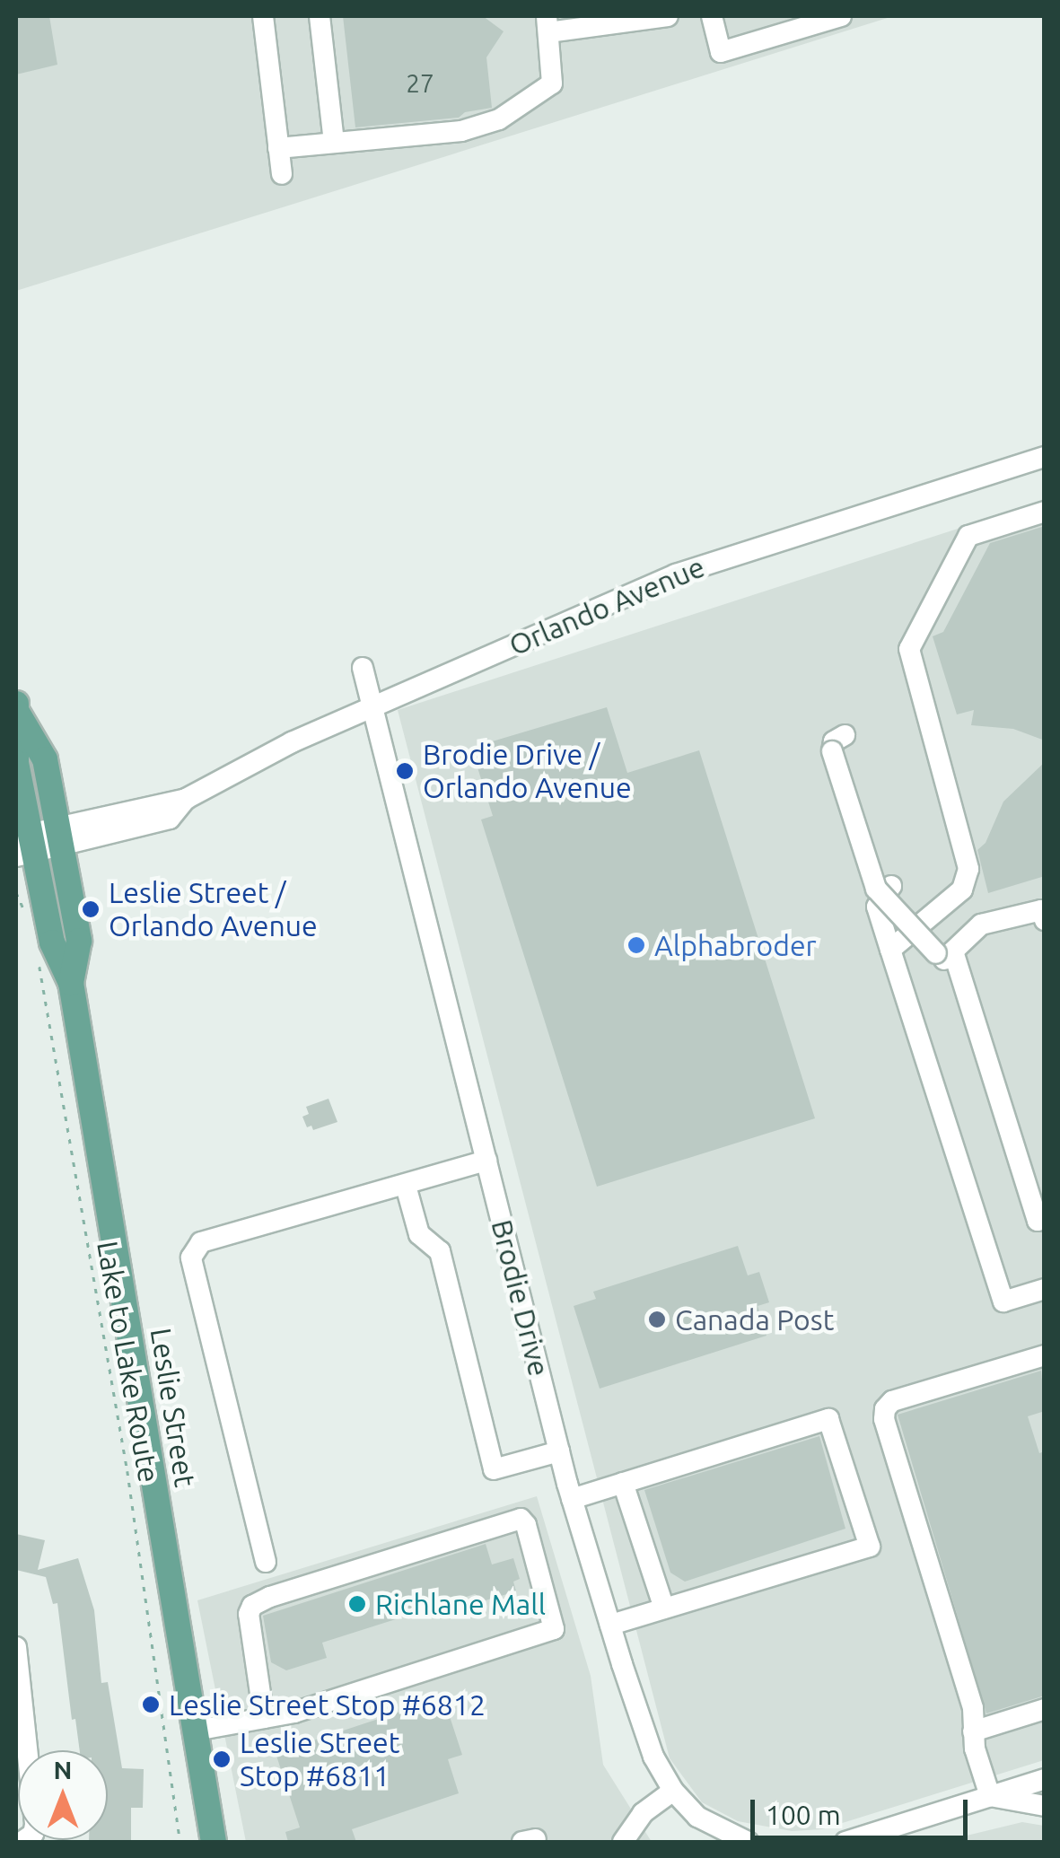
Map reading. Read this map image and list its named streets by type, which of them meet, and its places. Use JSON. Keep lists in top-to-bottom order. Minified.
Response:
{"streets":{"main road":["Leslie Street"],"street":["Orlando Avenue","Brodie Drive"],"path":["Lake to Lake Route"]},"crossings":[["Orlando Avenue","Brodie Drive"],["Orlando Avenue","Leslie Street"]],"places":["Brodie Drive / Orlando Avenue","Leslie Street / Orlando Avenue","Alphabroder","Canada Post","Richlane Mall","Leslie Street Stop #6812","Leslie Street Stop #6811"],"house_numbers":["27"],"scale_bar":"100 m","north":"top"}
